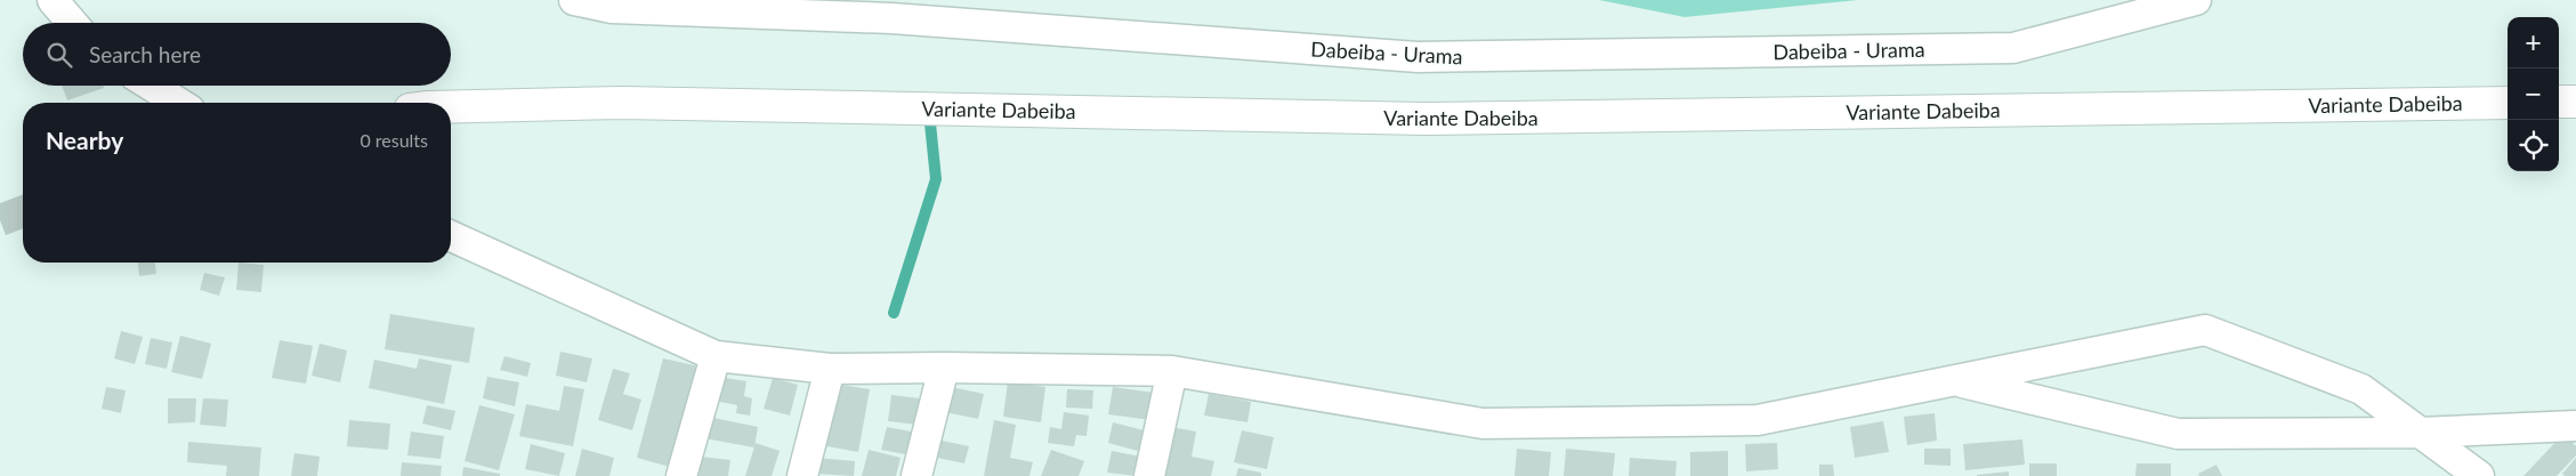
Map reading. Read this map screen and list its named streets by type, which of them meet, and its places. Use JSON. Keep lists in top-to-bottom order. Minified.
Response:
{"streets":{"highway":["Variante Dabeiba"],"street":["Dabeiba - Urama"]},"page":{"map_buttons":["+","−"],"search":"Search here","heading":["Nearby","0 results"]}}
